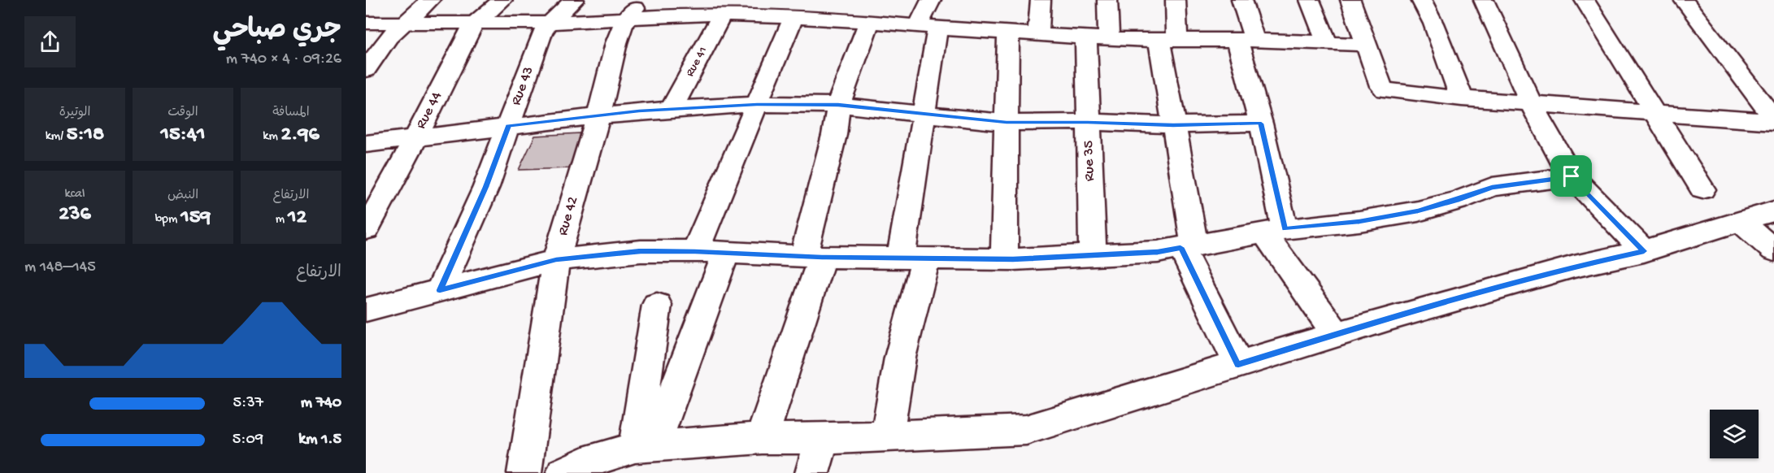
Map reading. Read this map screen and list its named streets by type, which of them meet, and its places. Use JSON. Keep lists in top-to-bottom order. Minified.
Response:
{"streets":{"street":["Rue 41","Rue 43","Rue 44","Rue 35","Rue 42"]},"page":{"heading":["جري صباحي","09:26 · 4 × 740 m"],"stats":[["المسافة","2.96 km"],["الوقت","15:41"],["الوتيرة","5:18 /km"],["الارتفاع","12 m"],["النبض","159 bpm"],["kcal","236"]],"chart":["الارتفاع","145–148 m"],"list":[{"name":"740 m","note":"5:37"},{"name":"1.5 km","note":"5:09"}]}}
